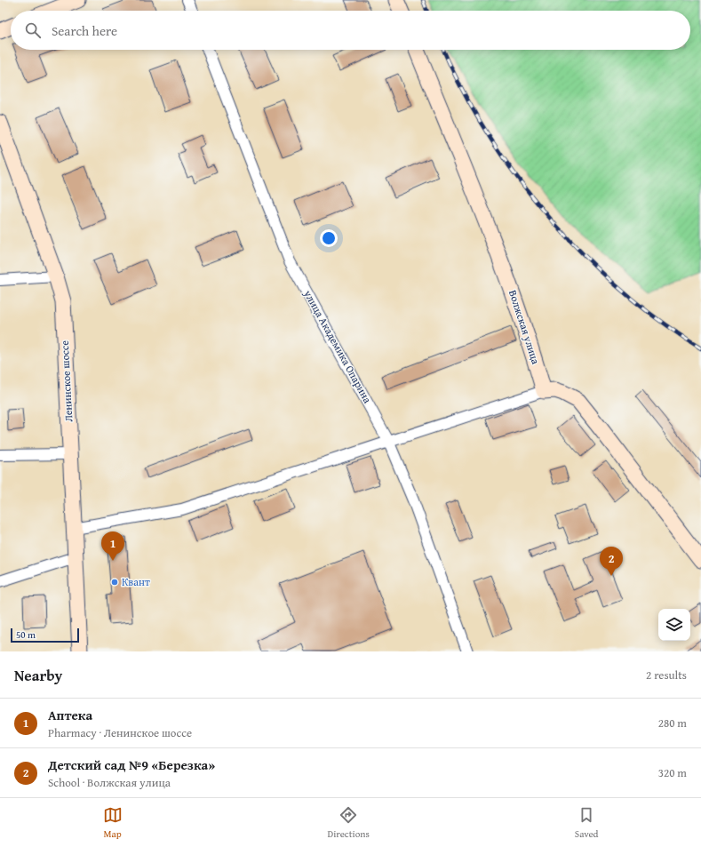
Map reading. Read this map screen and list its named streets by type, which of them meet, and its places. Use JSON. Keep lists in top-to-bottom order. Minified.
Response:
{"streets":{"street":["Волжская улица","улица Академика Опарина","Ленинское шоссе"]},"places":["Квант"],"scale_bar":"50 m","page":{"search":"Search here","pins":["1","2"],"scale":"50 m","heading":["Nearby","2 results"],"list":[{"mark":"1","name":"Аптека","note":"Pharmacy · Ленинское шоссе","value":"280 m"},{"mark":"2","name":"Детский сад №9 «Березка»","note":"School · Волжская улица","value":"320 m"}],"nav":["Map","Directions","Saved"]}}
